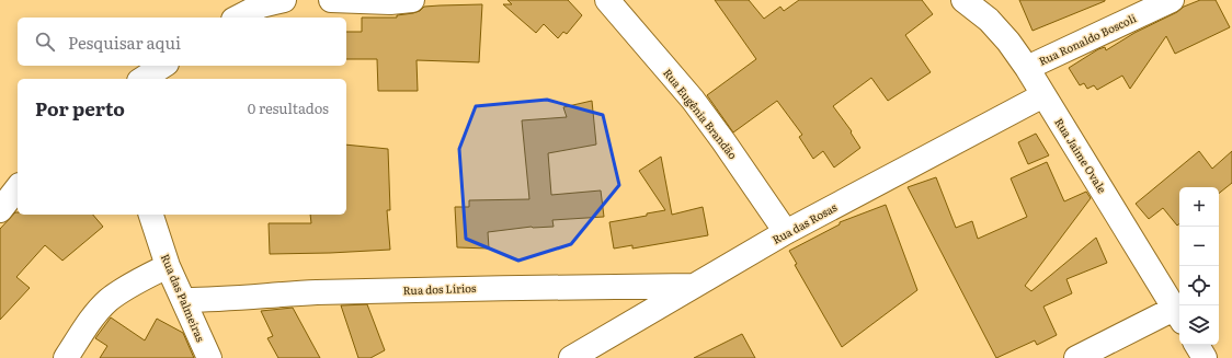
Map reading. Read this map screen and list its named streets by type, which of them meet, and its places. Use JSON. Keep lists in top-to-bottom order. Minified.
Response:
{"streets":{"street":["Rua Ronaldo Boscoli","Rua Eugênia Brandão","Rua Jaime Ovale","Rua das Rosas","Rua dos Lírios","Rua das Palmeiras"]},"crossings":[["Rua Ronaldo Boscoli","Rua Jaime Ovale"],["Rua Eugênia Brandão","Rua das Rosas"],["Rua Jaime Ovale","Rua das Rosas"],["Rua das Rosas","Rua dos Lírios"],["Rua dos Lírios","Rua das Palmeiras"]],"page":{"search":"Pesquisar aqui","heading":["Por perto","0 resultados"],"map_buttons":["+","−"]}}
